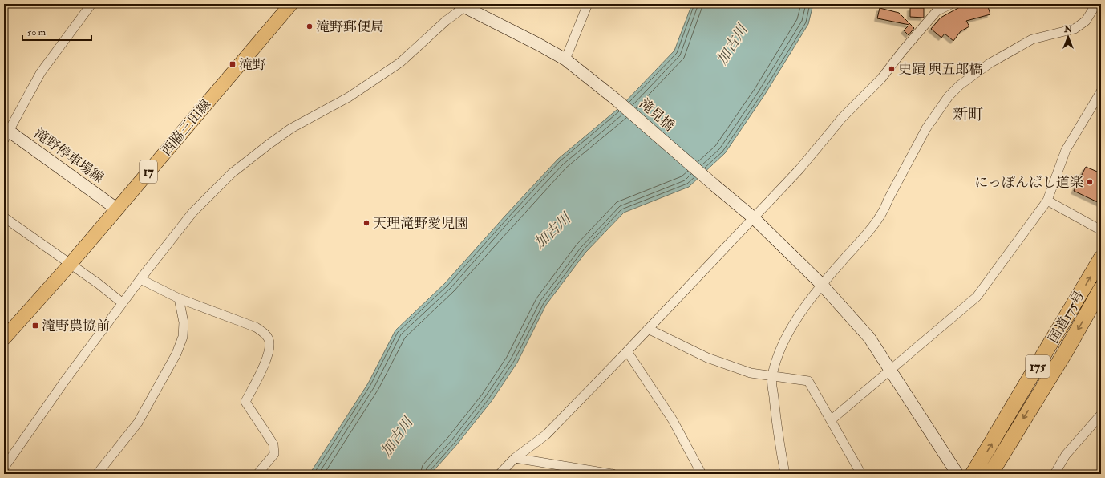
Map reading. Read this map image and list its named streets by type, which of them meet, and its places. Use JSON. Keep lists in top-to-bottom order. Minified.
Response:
{"streets":{"highway":["国道175号","175"],"main road":["西脇三田線","17"],"street":["滝見橋","滝野停車場線"]},"crossings":[["西脇三田線","滝野停車場線"]],"districts":["新町"],"water":["加古川"],"places":{"other":["滝野郵便局","史蹟 與五郎橋","にっぽんばし道楽","天理滝野愛児園"],"transit":["滝野","滝野農協前"]},"scale_bar":"50 m","north":"top"}
